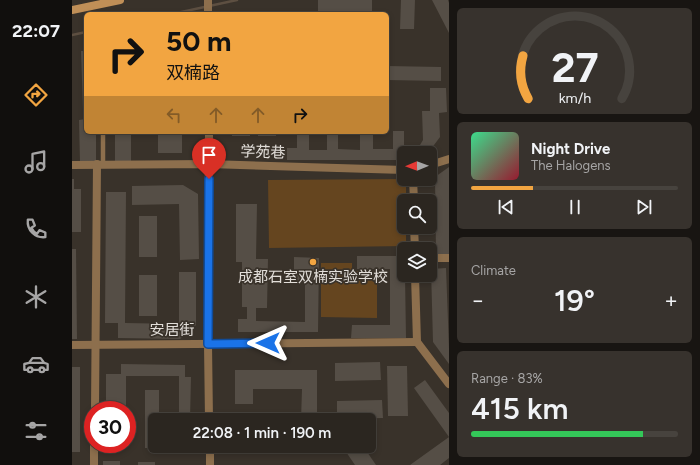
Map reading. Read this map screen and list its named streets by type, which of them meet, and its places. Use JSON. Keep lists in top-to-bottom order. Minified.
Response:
{"streets":{"street":["学苑巷","安居街"]},"places":["成都石室双楠实验学校"],"north":"left","page":{"tabs":"22:07","turn":["50 m","双楠路"],"song":["Night Drive","The Halogens"],"tile":["Climate",["Range · 83%","415 km"]],"heat":["−","19°","+"],"limit":"30","trip":"22:08 · 1 min · 190 m","gauge":["27","km/h"]}}
